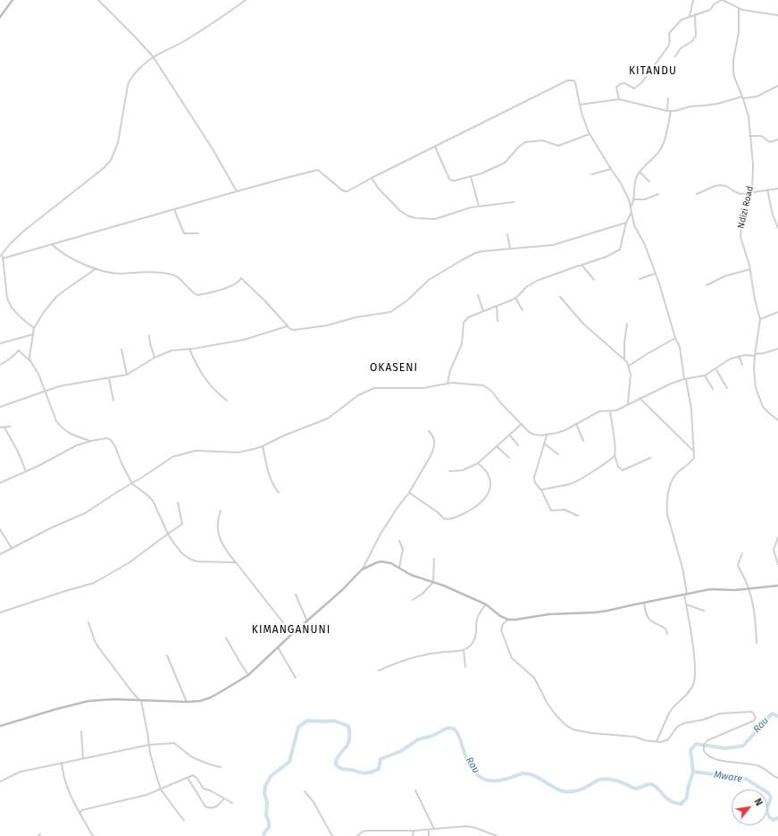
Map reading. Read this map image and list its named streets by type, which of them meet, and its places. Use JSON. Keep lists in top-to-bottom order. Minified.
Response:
{"streets":{"street":["Ndizi Road"]},"districts":["KITANDU","OKASENI","KIMANGANUNI"],"water":["Rau","Mware"],"north":"top right"}
